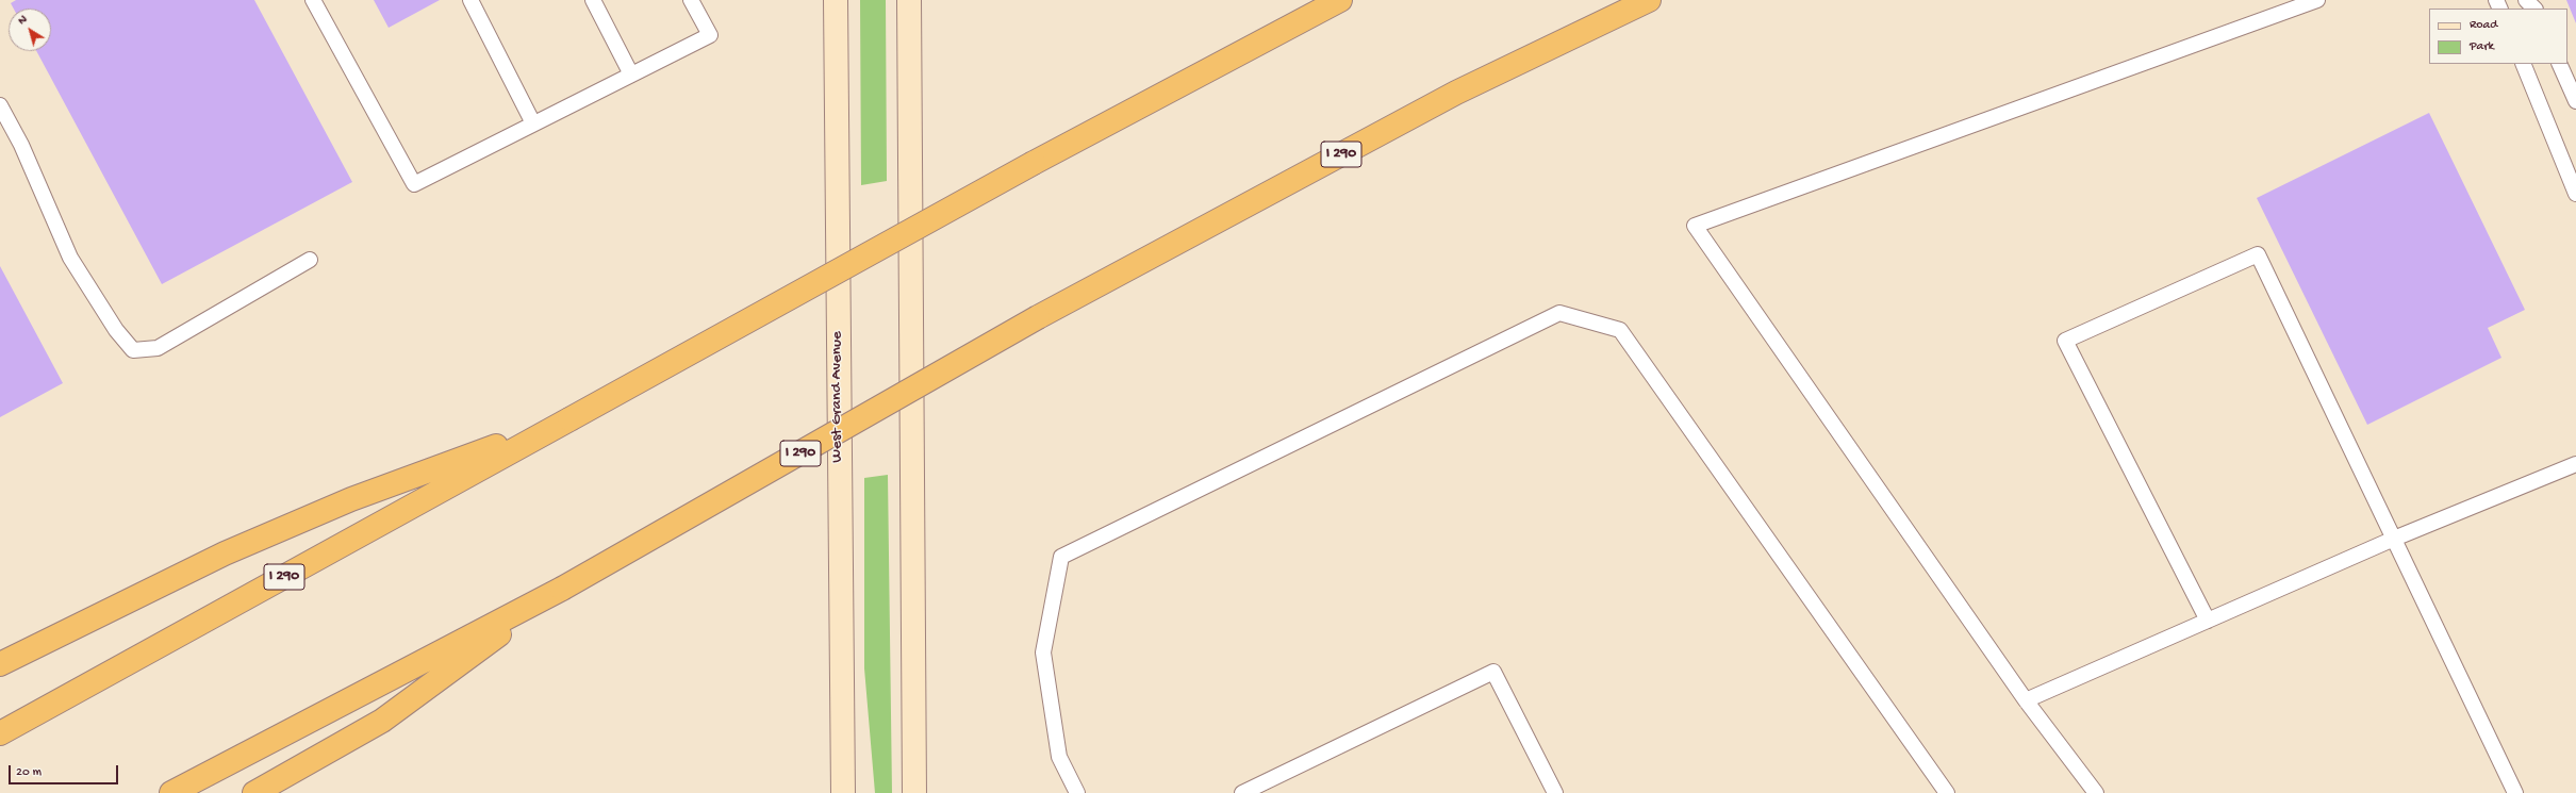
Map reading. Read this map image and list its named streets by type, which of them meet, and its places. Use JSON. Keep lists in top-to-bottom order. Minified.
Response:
{"streets":{"highway":["I 290"],"main road":["West Grand Avenue"]},"legend":["Road","Park"],"scale_bar":"20 m","north":"top left"}
